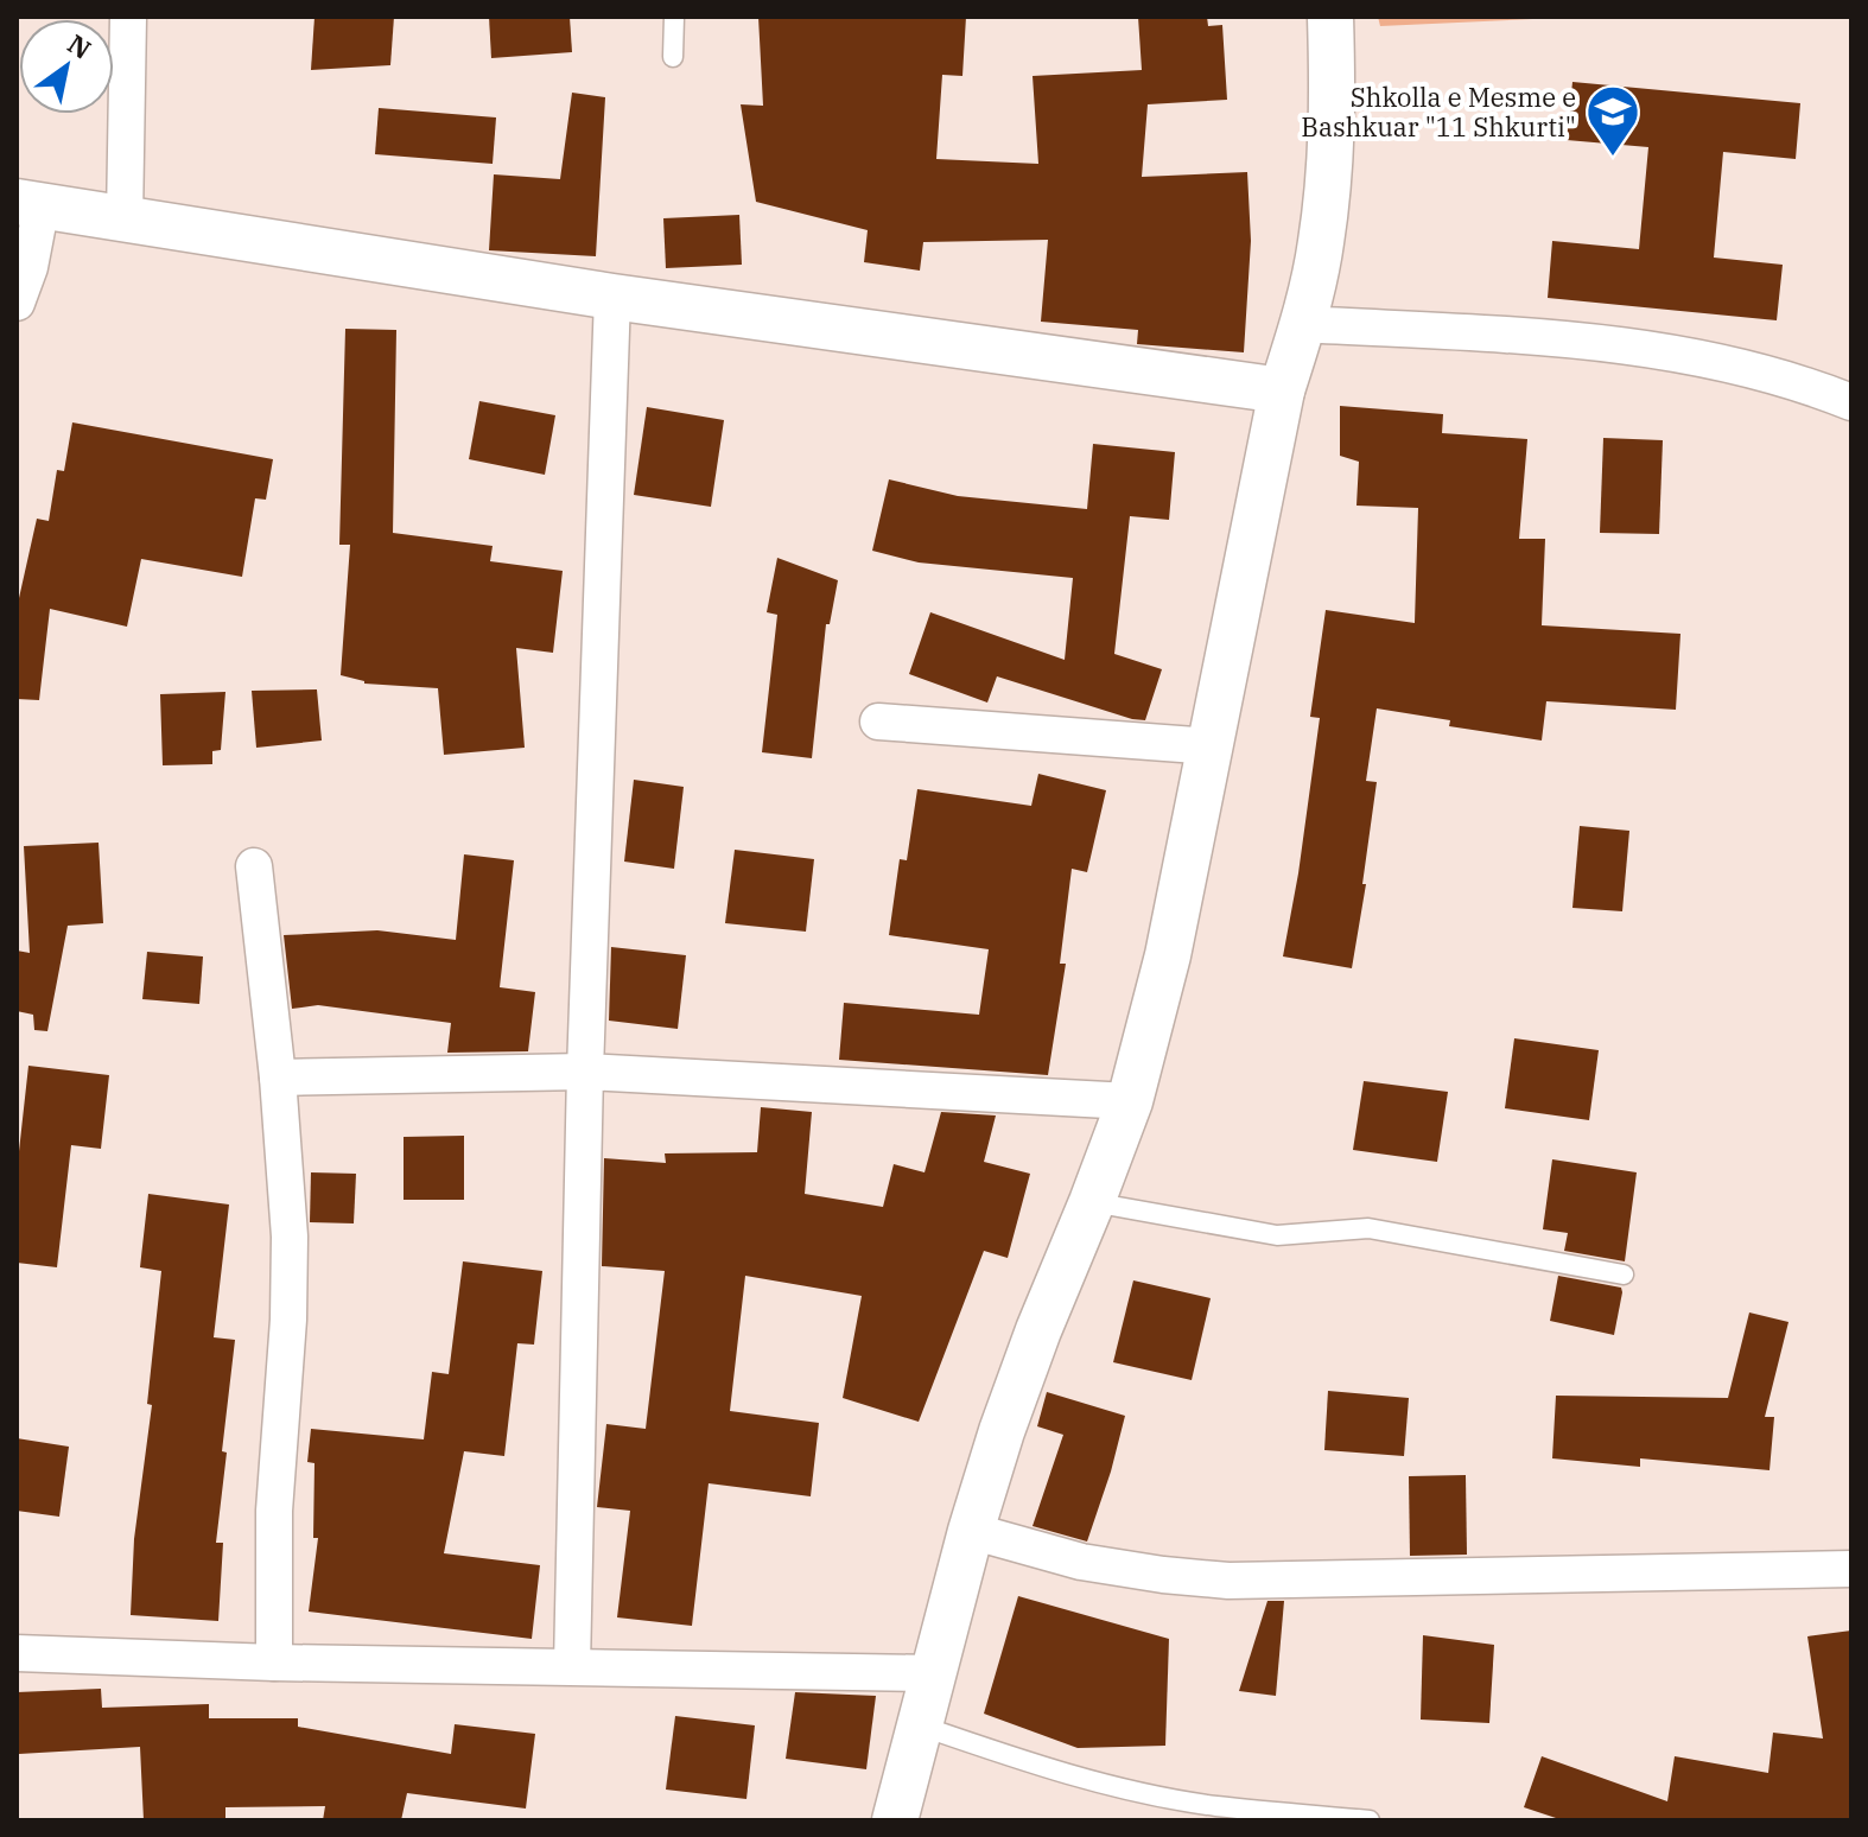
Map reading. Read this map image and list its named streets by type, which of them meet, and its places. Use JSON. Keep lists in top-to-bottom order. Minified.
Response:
{"places":{"school or university":["Shkolla e Mesme e Bashkuar \"11 Shkurti\""]},"north":"top right"}
